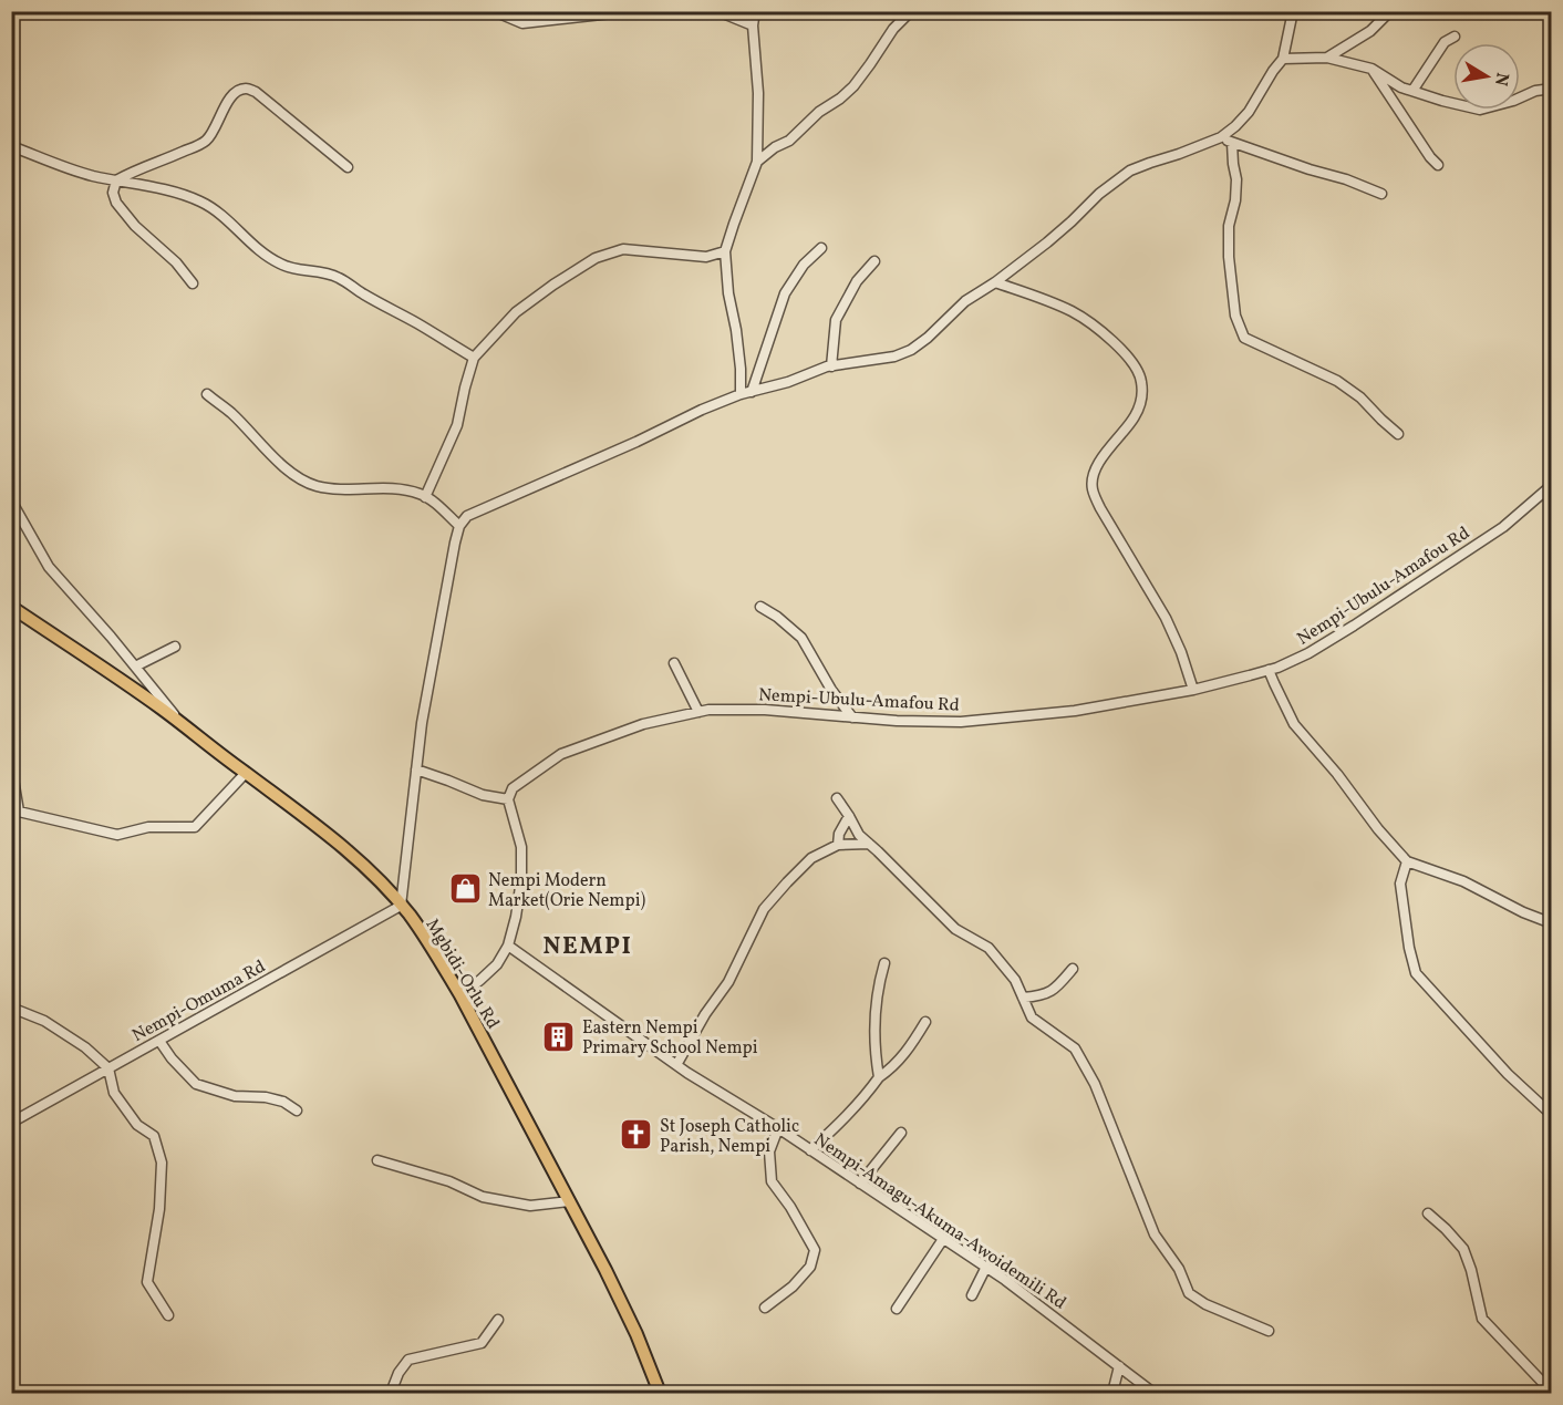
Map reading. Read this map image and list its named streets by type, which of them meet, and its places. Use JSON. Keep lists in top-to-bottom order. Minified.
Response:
{"streets":{"main road":["Mgbidi-Orlu Rd"],"street":["Nempi-Ubulu-Amafou Rd","Nempi-Omuma Rd","Nempi-Amagu-Akuma-Awoidemili Rd"]},"crossings":[["Mgbidi-Orlu Rd","Nempi-Omuma Rd"]],"districts":["NEMPI"],"places":{"shop":["Nempi Modern Market(Orie Nempi)"],"building":["Eastern Nempi Primary School Nempi"],"church":["St Joseph Catholic Parish, Nempi"]},"north":"right"}
